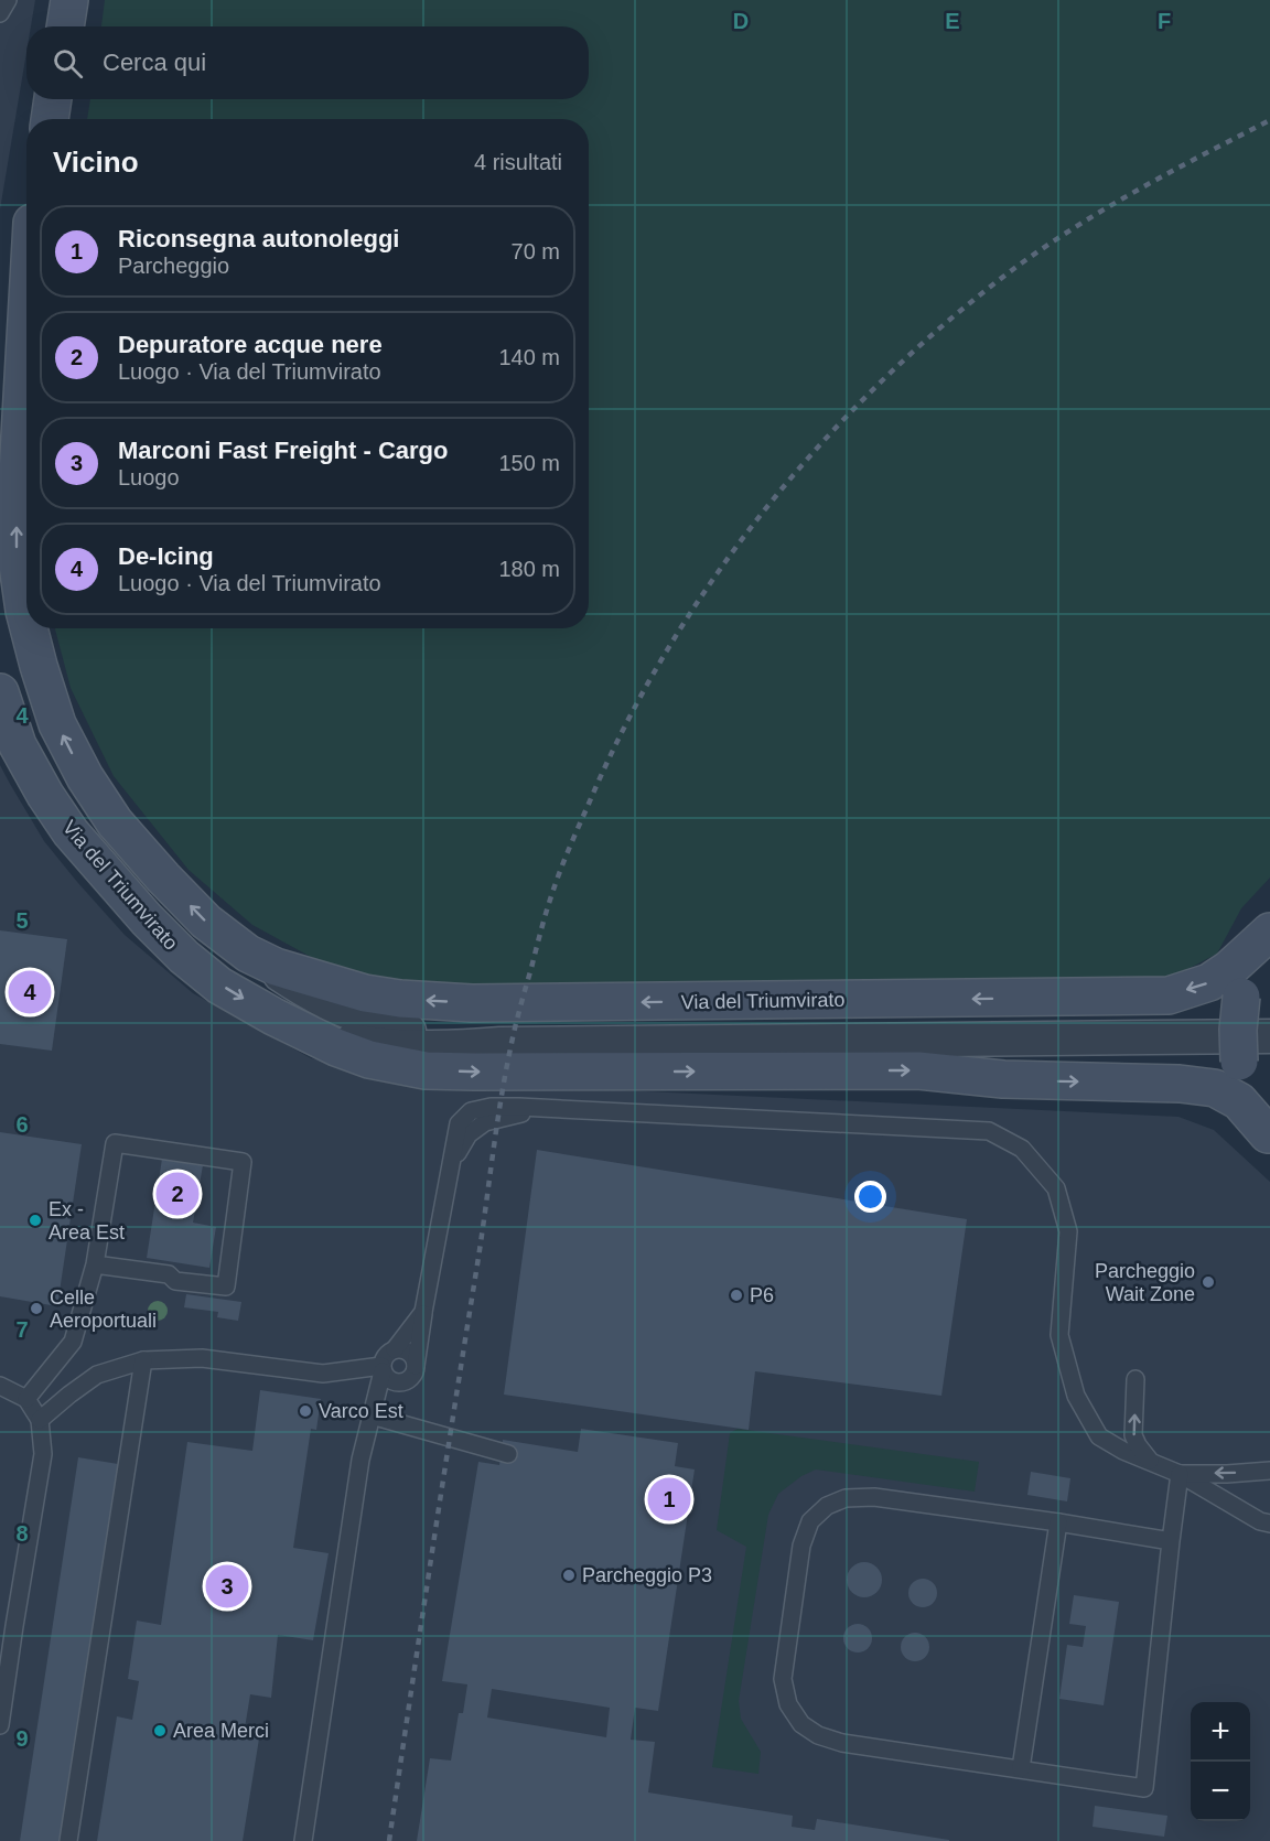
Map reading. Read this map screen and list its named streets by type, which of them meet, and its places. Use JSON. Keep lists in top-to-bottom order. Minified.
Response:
{"streets":{"street":["Via del Triumvirato"]},"places":["Ex - Area Est","Parcheggio Wait Zone","P6","Celle Aeroportuali","Varco Est","Parcheggio P3","Area Merci"],"page":{"search":"Cerca qui","heading":["Vicino","4 risultati"],"list":[{"mark":"1","name":"Riconsegna autonoleggi","note":"Parcheggio","value":"70 m"},{"mark":"2","name":"Depuratore acque nere","note":"Luogo · Via del Triumvirato","value":"140 m"},{"mark":"3","name":"Marconi Fast Freight - Cargo","note":"Luogo","value":"150 m"},{"mark":"4","name":"De-Icing","note":"Luogo · Via del Triumvirato","value":"180 m"}],"pins":["4","2","1","3"],"map_buttons":["+","−"]},"grid":{"columns":["D","E","F"],"rows":["4","5","6","7","8","9"]}}
